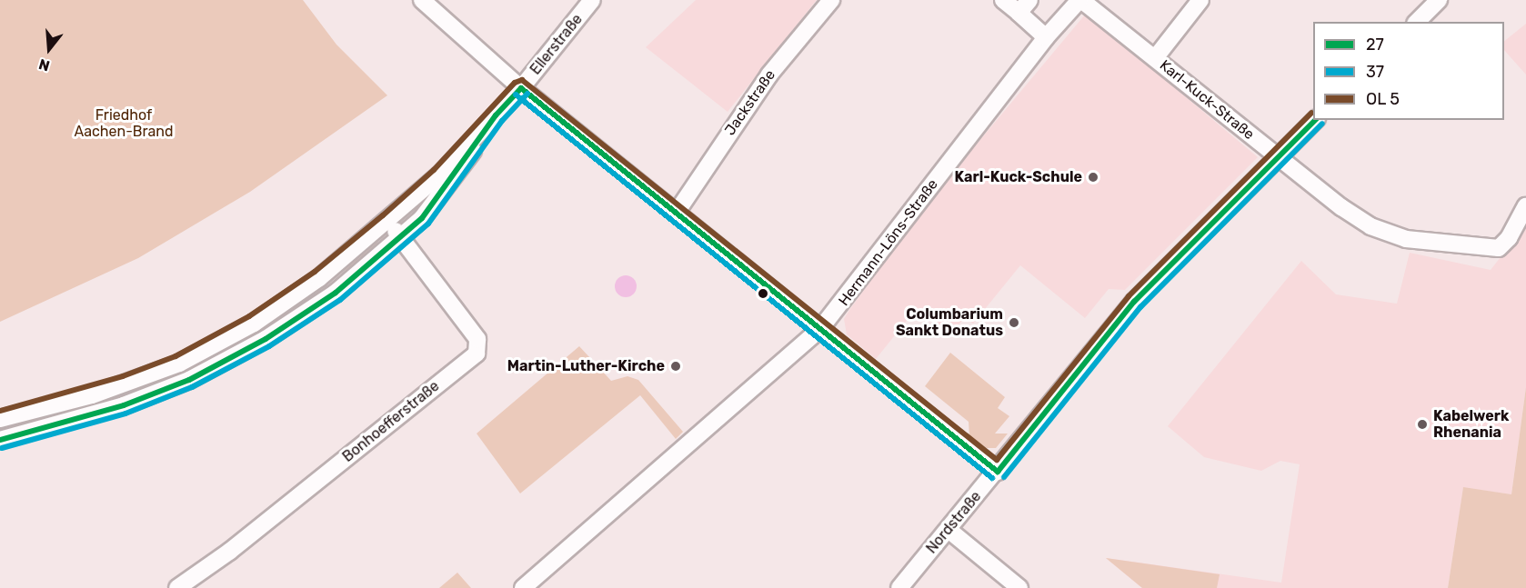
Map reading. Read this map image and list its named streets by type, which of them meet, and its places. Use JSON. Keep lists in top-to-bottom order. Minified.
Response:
{"streets":{"street":["Ellerstraße","Karl-Kuck-Straße","Jackstraße","Hermann-Löns-Straße","Bonhoefferstraße","Nordstraße"]},"crossings":[["Karl-Kuck-Straße","Hermann-Löns-Straße"],["Karl-Kuck-Straße","Nordstraße"]],"parks":["Friedhof Aachen-Brand"],"places":["Karl-Kuck-Schule","Columbarium Sankt Donatus","Martin-Luther-Kirche","Kabelwerk Rhenania"],"lines":["transit line 27","transit line 37"],"legend":["27","37","OL 5"],"north":"bottom"}
